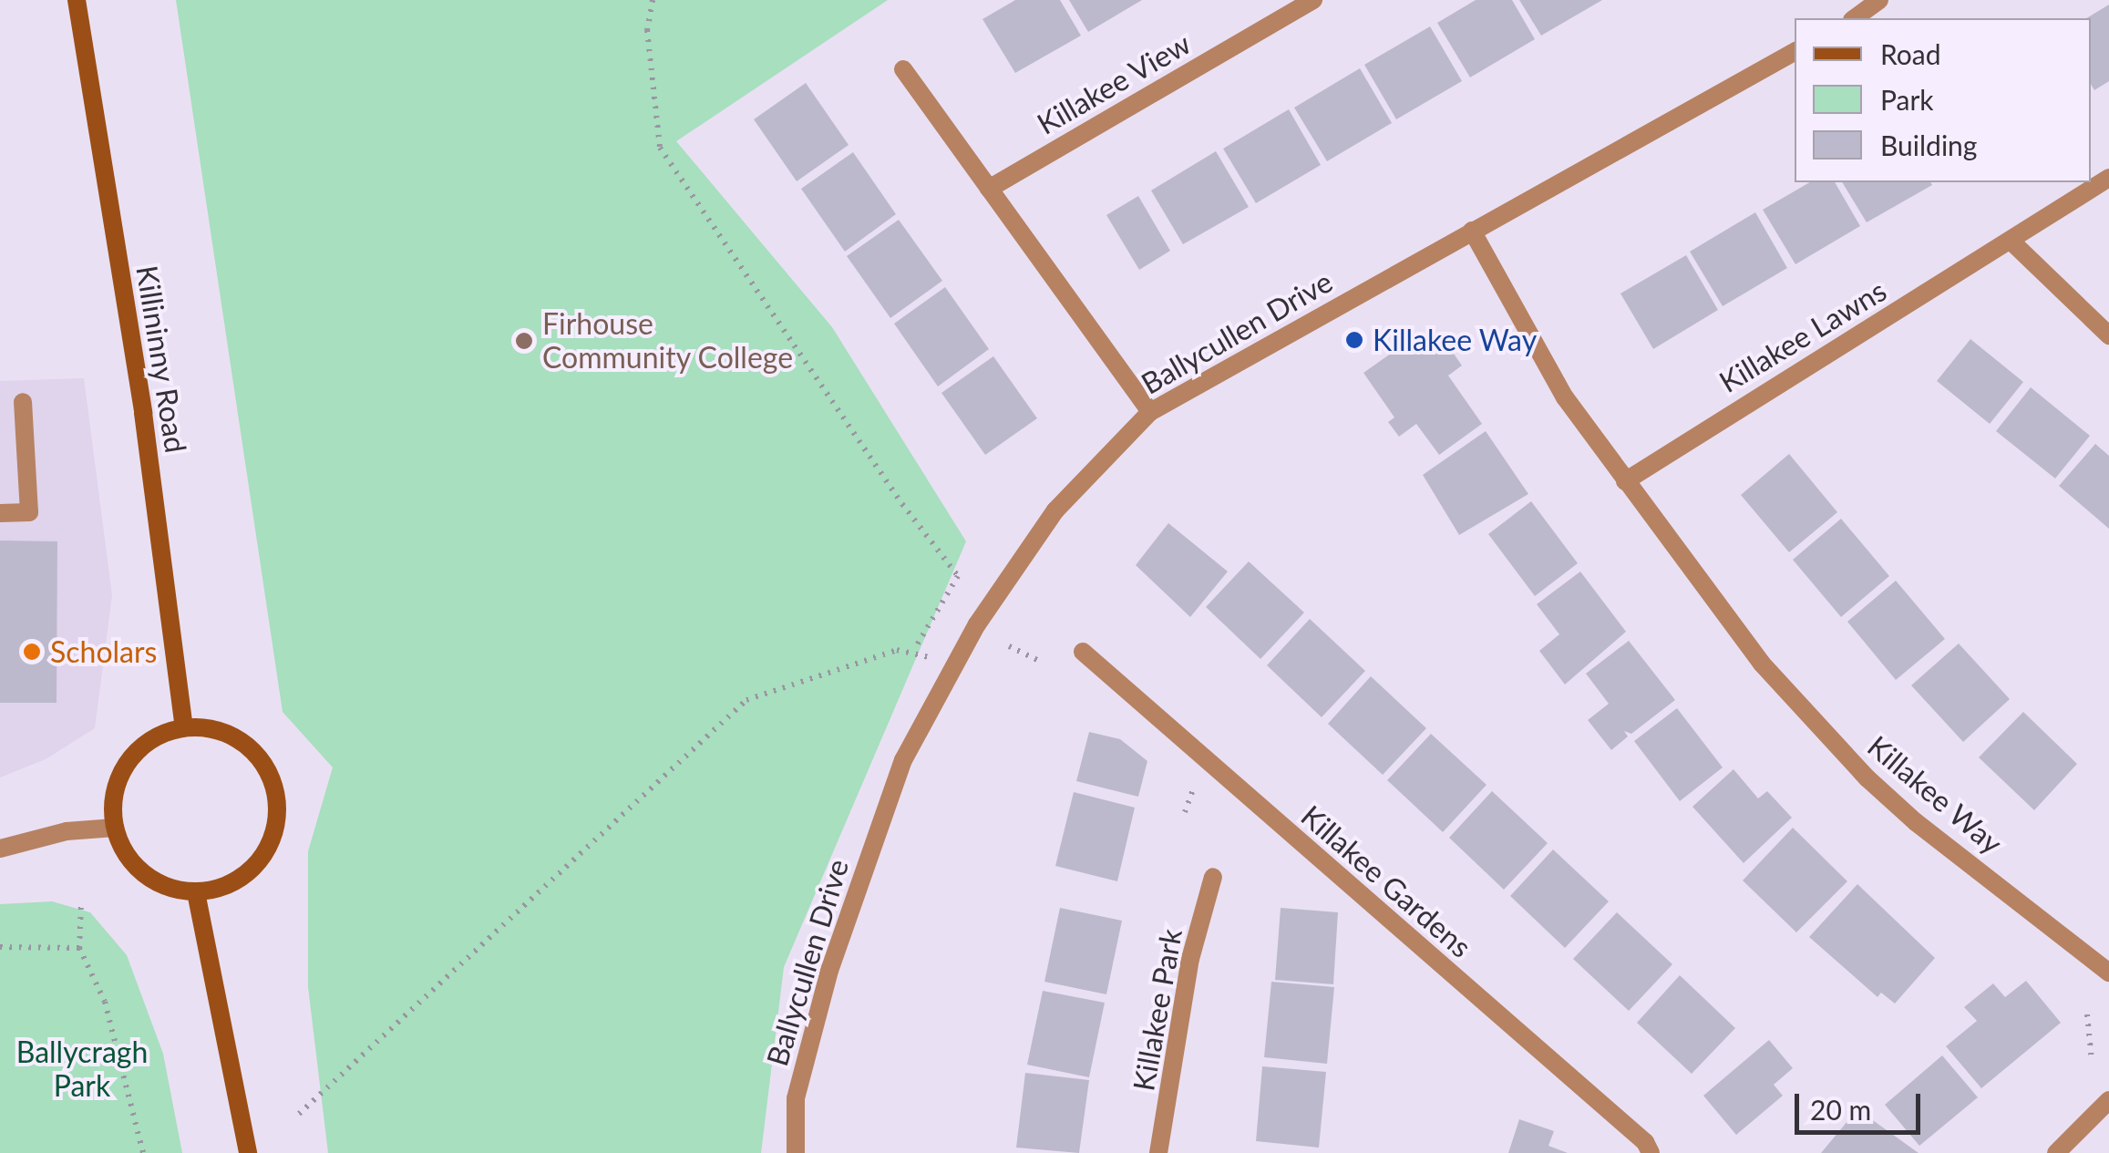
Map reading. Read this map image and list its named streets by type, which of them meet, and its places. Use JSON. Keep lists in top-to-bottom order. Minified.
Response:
{"streets":{"main road":["Killininny Road"],"street":["Killakee View","Ballycullen Drive","Killakee Lawns","Killakee Way","Killakee Gardens","Killakee Park"]},"crossings":[["Ballycullen Drive","Killakee Way"],["Killakee Lawns","Killakee Way"]],"parks":["Ballycragh Park"],"places":["Killakee Way","Firhouse Community College","Scholars"],"legend":["Road","Park","Building"],"scale_bar":"20 m"}
